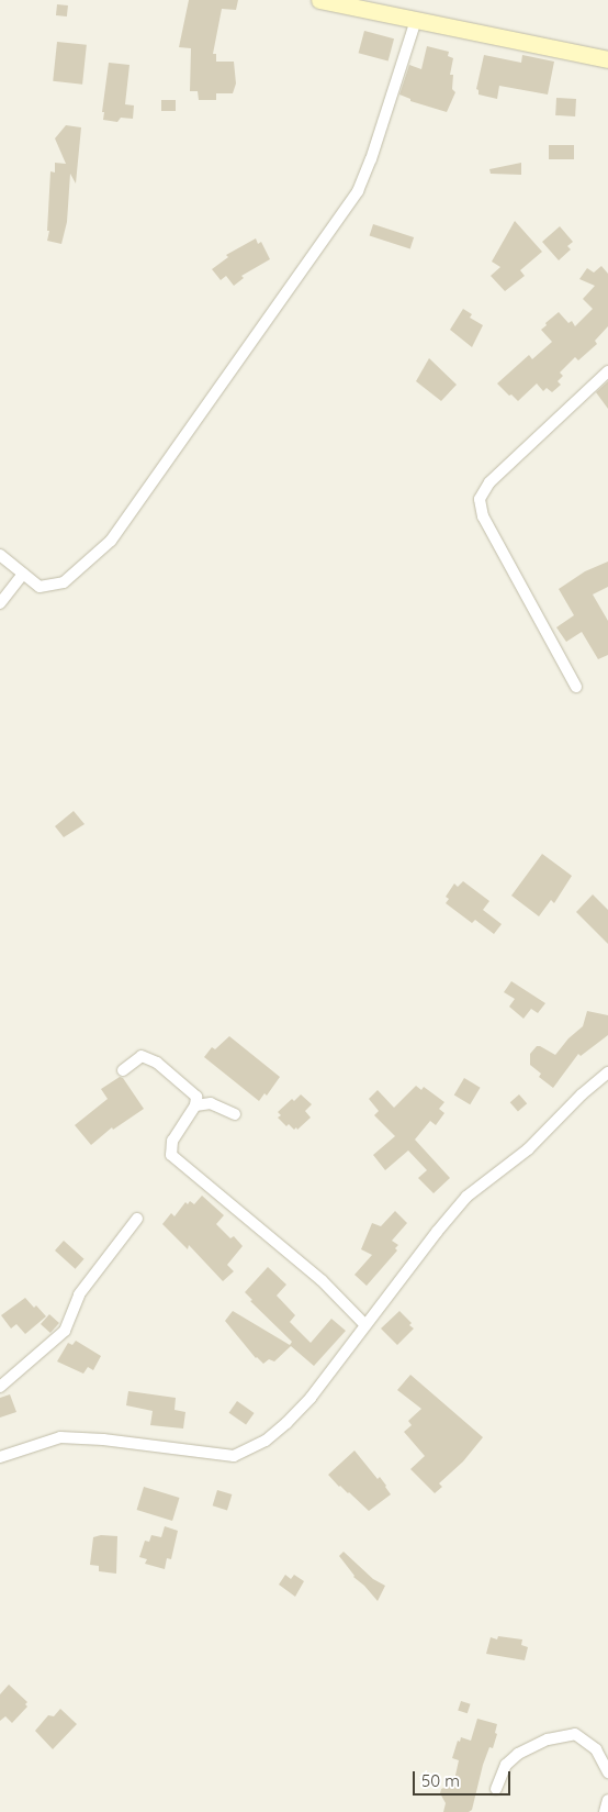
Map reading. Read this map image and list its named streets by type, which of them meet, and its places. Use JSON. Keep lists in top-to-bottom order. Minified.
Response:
{"scale_bar":"50 m"}
